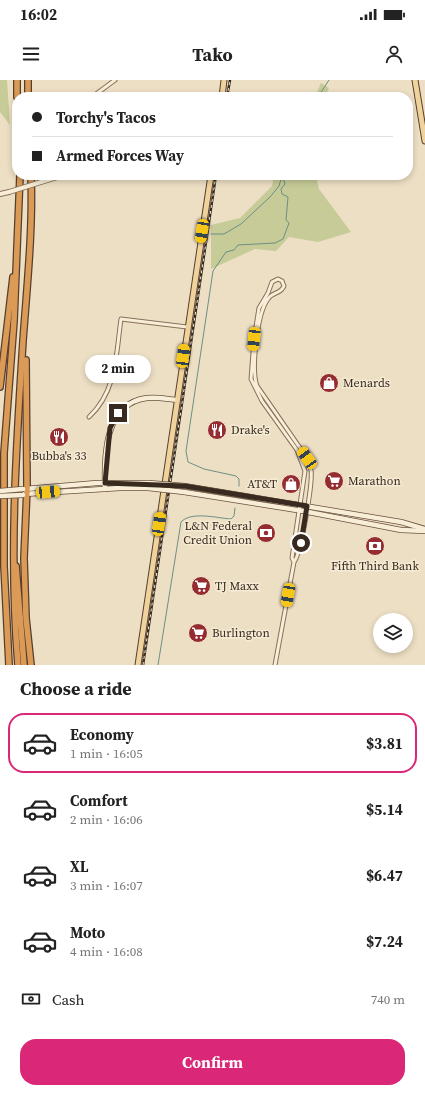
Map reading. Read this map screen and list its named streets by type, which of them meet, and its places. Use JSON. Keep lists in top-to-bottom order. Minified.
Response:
{"places":{"shop":["Menards","AT&T"],"restaurant":["Drake's","Bubba's 33"],"supermarket":["Marathon","TJ Maxx","Burlington"],"bank":["L&N Federal Credit Union","Fifth Third Bank"]},"page":{"status":"16:02","header":"Tako","banner":["Torchy's Tacos","Armed Forces Way"],"bubble":"2 min","heading":"Choose a ride","list":[{"name":"Economy","note":"1 min · 16:05","value":"$3.81"},{"name":"Comfort","note":"2 min · 16:06","value":"$5.14"},{"name":"XL","note":"3 min · 16:07","value":"$6.47"},{"name":"Moto","note":"4 min · 16:08","value":"$7.24"}],"pay":["Cash","740 m"],"buttons":"Confirm"}}
